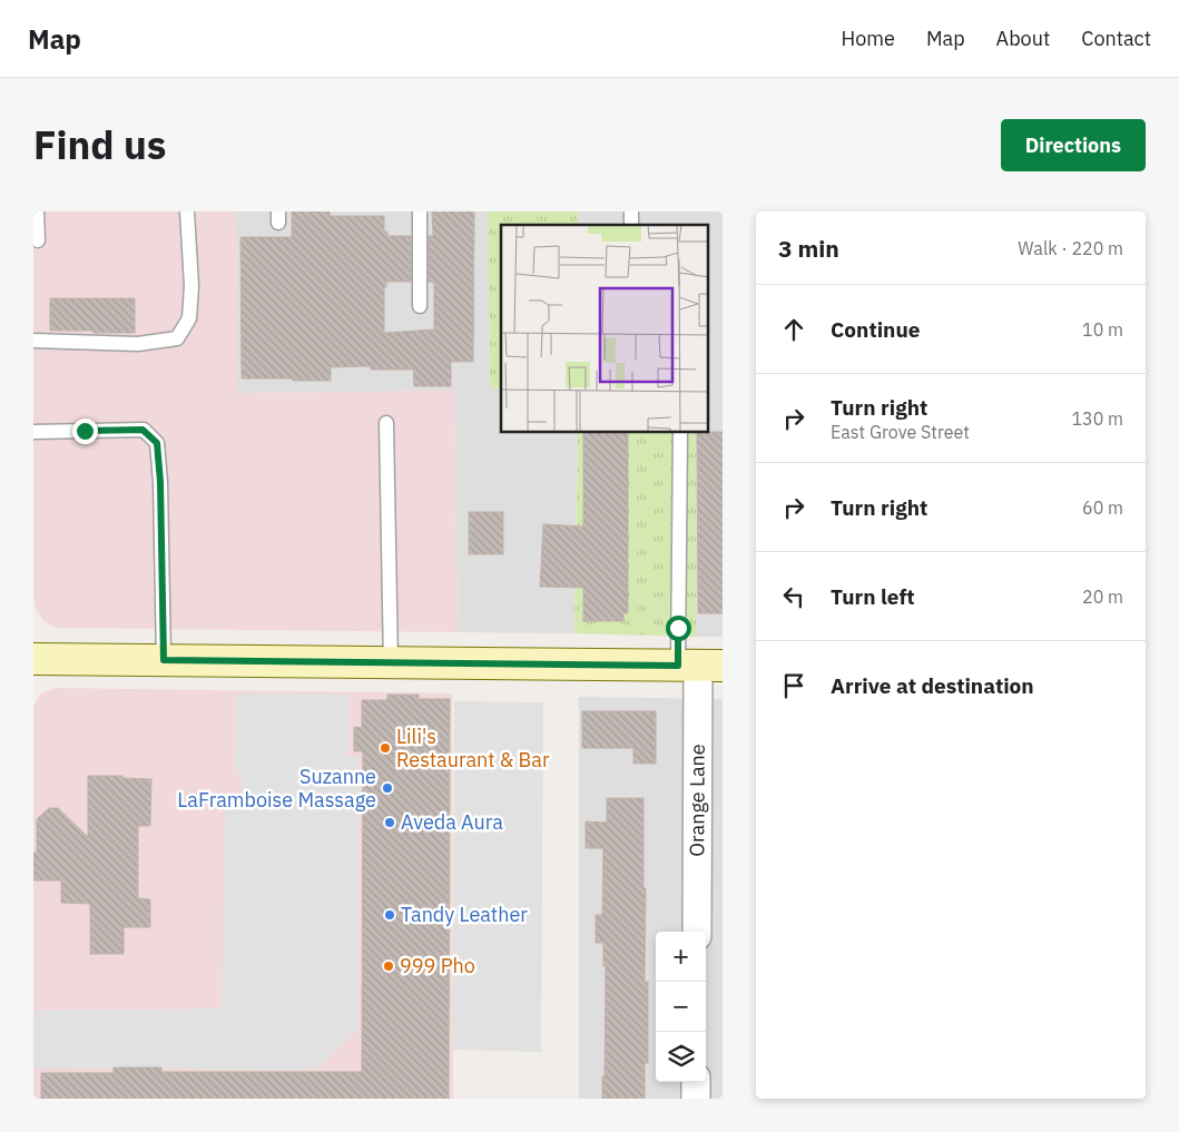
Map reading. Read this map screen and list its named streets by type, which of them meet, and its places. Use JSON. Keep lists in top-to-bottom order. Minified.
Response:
{"streets":{"street":["Orange Lane"]},"places":["Lili's Restaurant & Bar","Suzanne LaFramboise Massage","Aveda Aura","Tandy Leather","999 Pho"],"page":{"header":"Map","nav":["Home","Map","About","Contact"],"title":"Find us","buttons":"Directions","heading":["3 min","Walk · 220 m"],"list":[["Continue","10 m"],["Turn right","East Grove Street","130 m"],["Turn right","60 m"],["Turn left","20 m"],"Arrive at destination"],"map_buttons":["+","−"]}}
